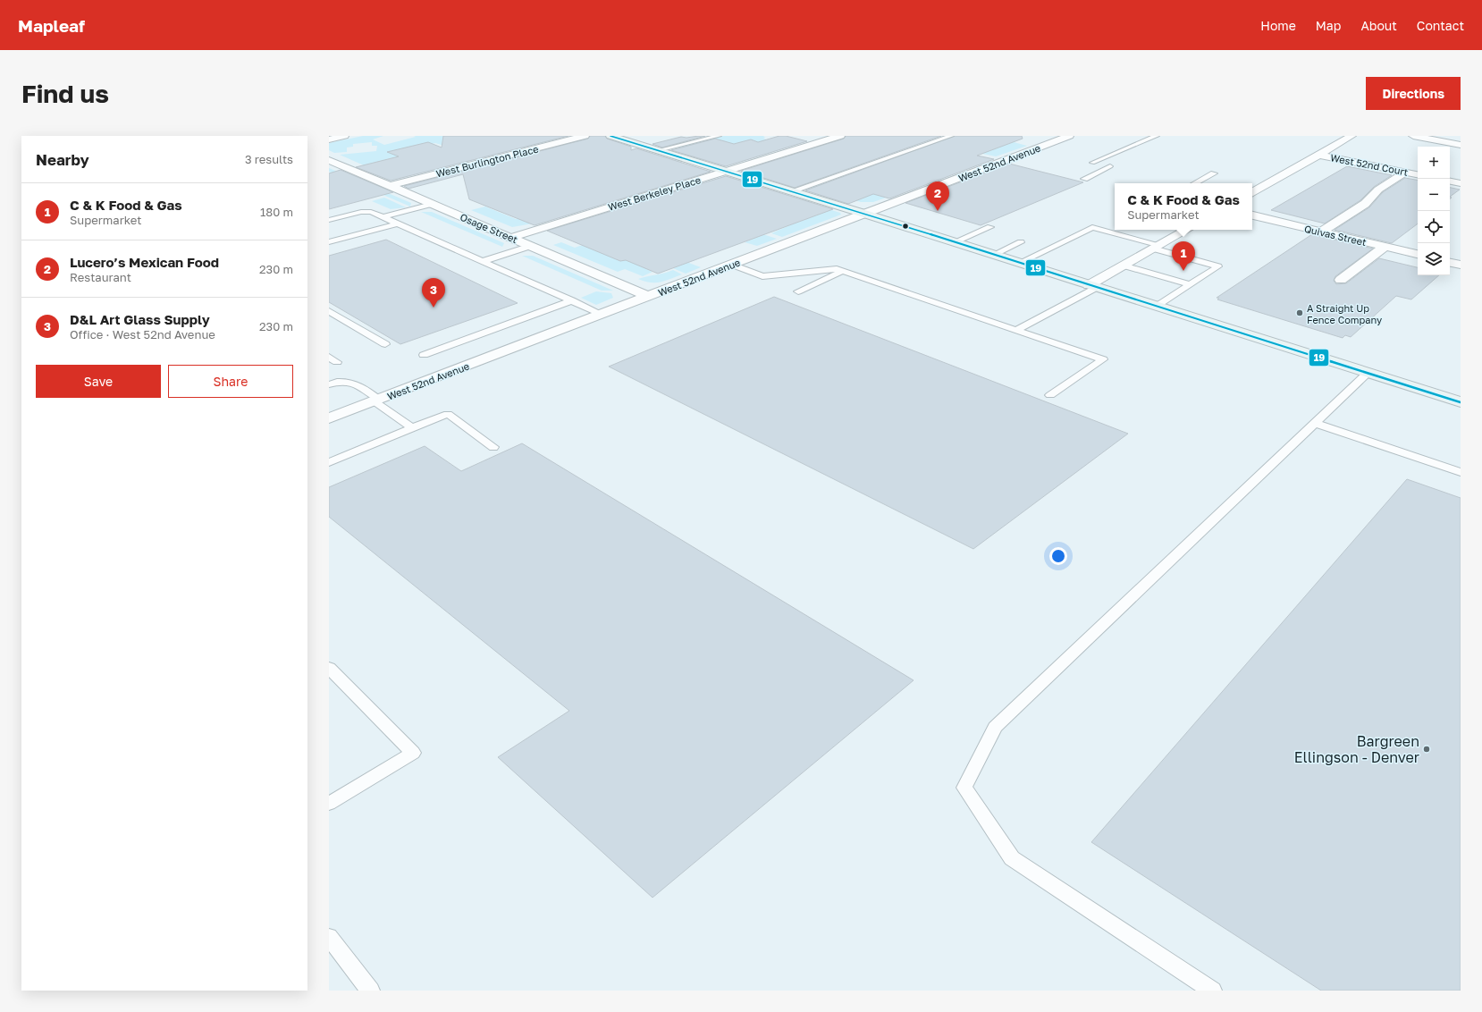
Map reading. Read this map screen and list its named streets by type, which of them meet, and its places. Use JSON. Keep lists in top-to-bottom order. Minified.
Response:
{"streets":{"street":["West Burlington Place","West 52nd Avenue","West 52nd Court","West Berkeley Place","Osage Street","Quivas Street"]},"crossings":[["West Burlington Place","Osage Street"],["West 52nd Avenue","Osage Street"],["West Berkeley Place","Osage Street"]],"places":["A Straight Up Fence Company","Bargreen Ellingson - Denver"],"lines":["transit line 19"],"page":{"header":"Mapleaf","nav":["Home","Map","About","Contact"],"buttons":["Directions",["Save","Share"]],"title":"Find us","heading":["Nearby","3 results"],"map_buttons":["+","−"],"pins":["2","1","3"],"list":[{"mark":"1","name":"C & K Food & Gas","note":"Supermarket","value":"180 m"},{"mark":"2","name":"Lucero’s Mexican Food","note":"Restaurant","value":"230 m"},{"mark":"3","name":"D&L Art Glass Supply","note":"Office · West 52nd Avenue","value":"230 m"}],"popup":["C & K Food & Gas","Supermarket"]}}
